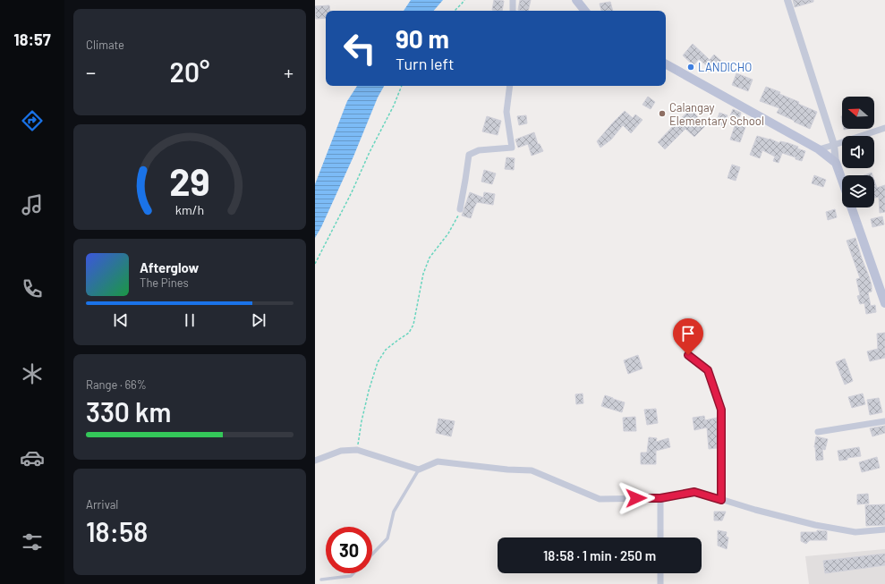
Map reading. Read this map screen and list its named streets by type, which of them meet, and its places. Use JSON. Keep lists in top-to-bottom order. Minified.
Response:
{"places":["LANDICHO","Calangay Elementary School"],"north":"left","page":{"tabs":"18:57","tile":["Climate",["Range · 66%","330 km"],["Arrival","18:58"]],"turn":["90 m","Turn left"],"heat":["−","20°","+"],"song":["Afterglow","The Pines"],"limit":"30","trip":"18:58 · 1 min · 250 m","gauge":["29","km/h"]}}
